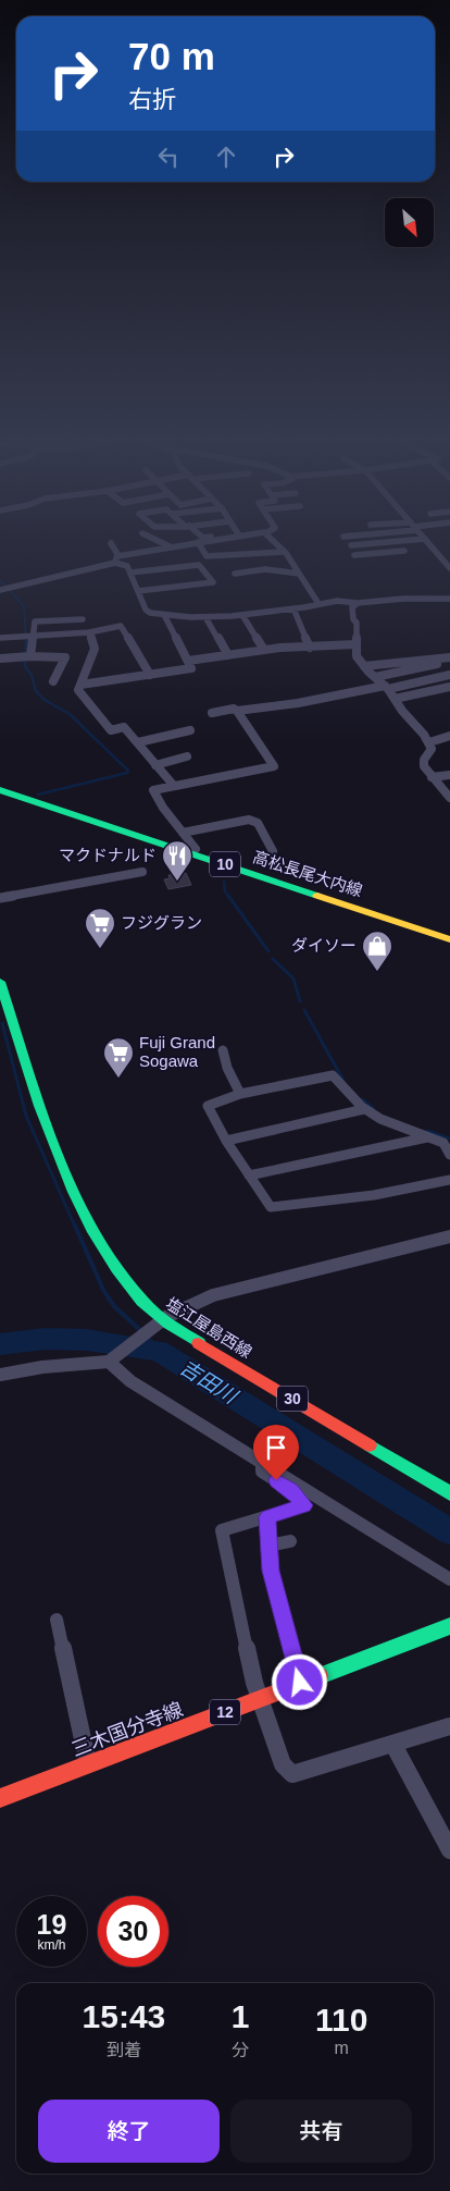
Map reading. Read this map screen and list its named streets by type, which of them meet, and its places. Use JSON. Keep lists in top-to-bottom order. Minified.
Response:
{"streets":{"main road":["10","高松長尾大内線","塩江屋島西線","30","12","三木国分寺線"]},"water":["吉田川"],"places":{"restaurant":["マクドナルド"],"supermarket":["フジグラン","Fuji Grand Sogawa"],"shop":["ダイソー"]},"north":"bottom right","page":{"turn":["70 m","右折"],"speed":"19 km/h","limit":"30","eta":["15:43","到着","1","分","110","m"],"buttons":["終了","共有"]}}
